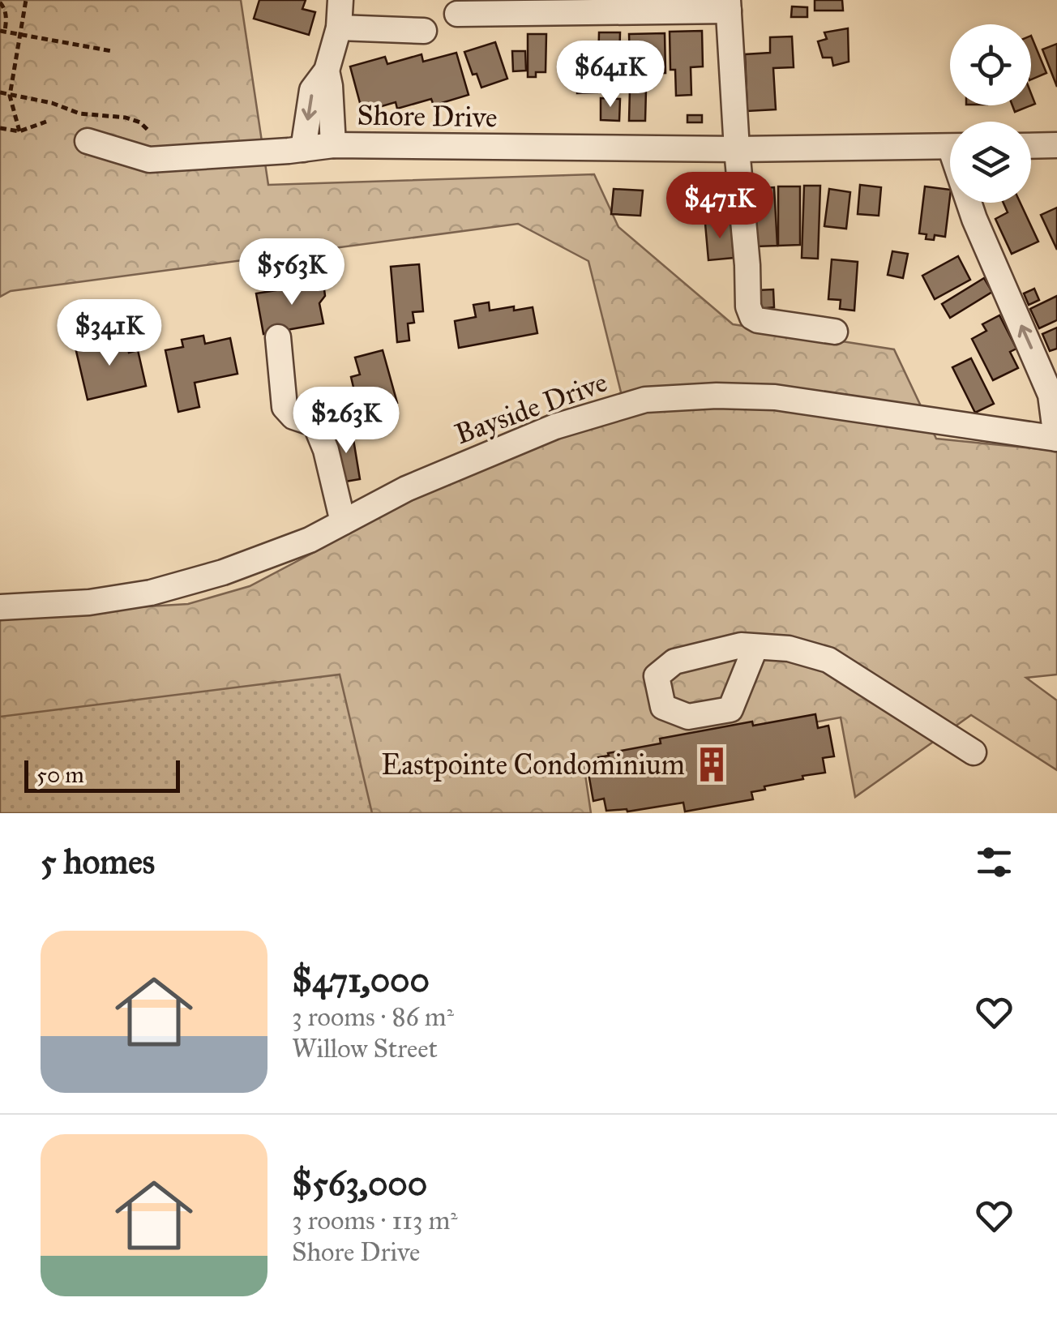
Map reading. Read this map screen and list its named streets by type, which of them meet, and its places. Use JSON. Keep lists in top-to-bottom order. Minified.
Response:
{"streets":{"street":["Shore Drive","Bayside Drive"]},"places":{"building":["Eastpointe Condominium"]},"scale_bar":"50 m","page":{"price":["$641K","$471K","$563K","$341K","$263K"],"scale":"50 m","heading":"5 homes","list":[{"name":"$471,000","note":"3 rooms · 86 m² · Willow Street"},{"name":"$563,000","note":"3 rooms · 113 m² · Shore Drive"}]}}
